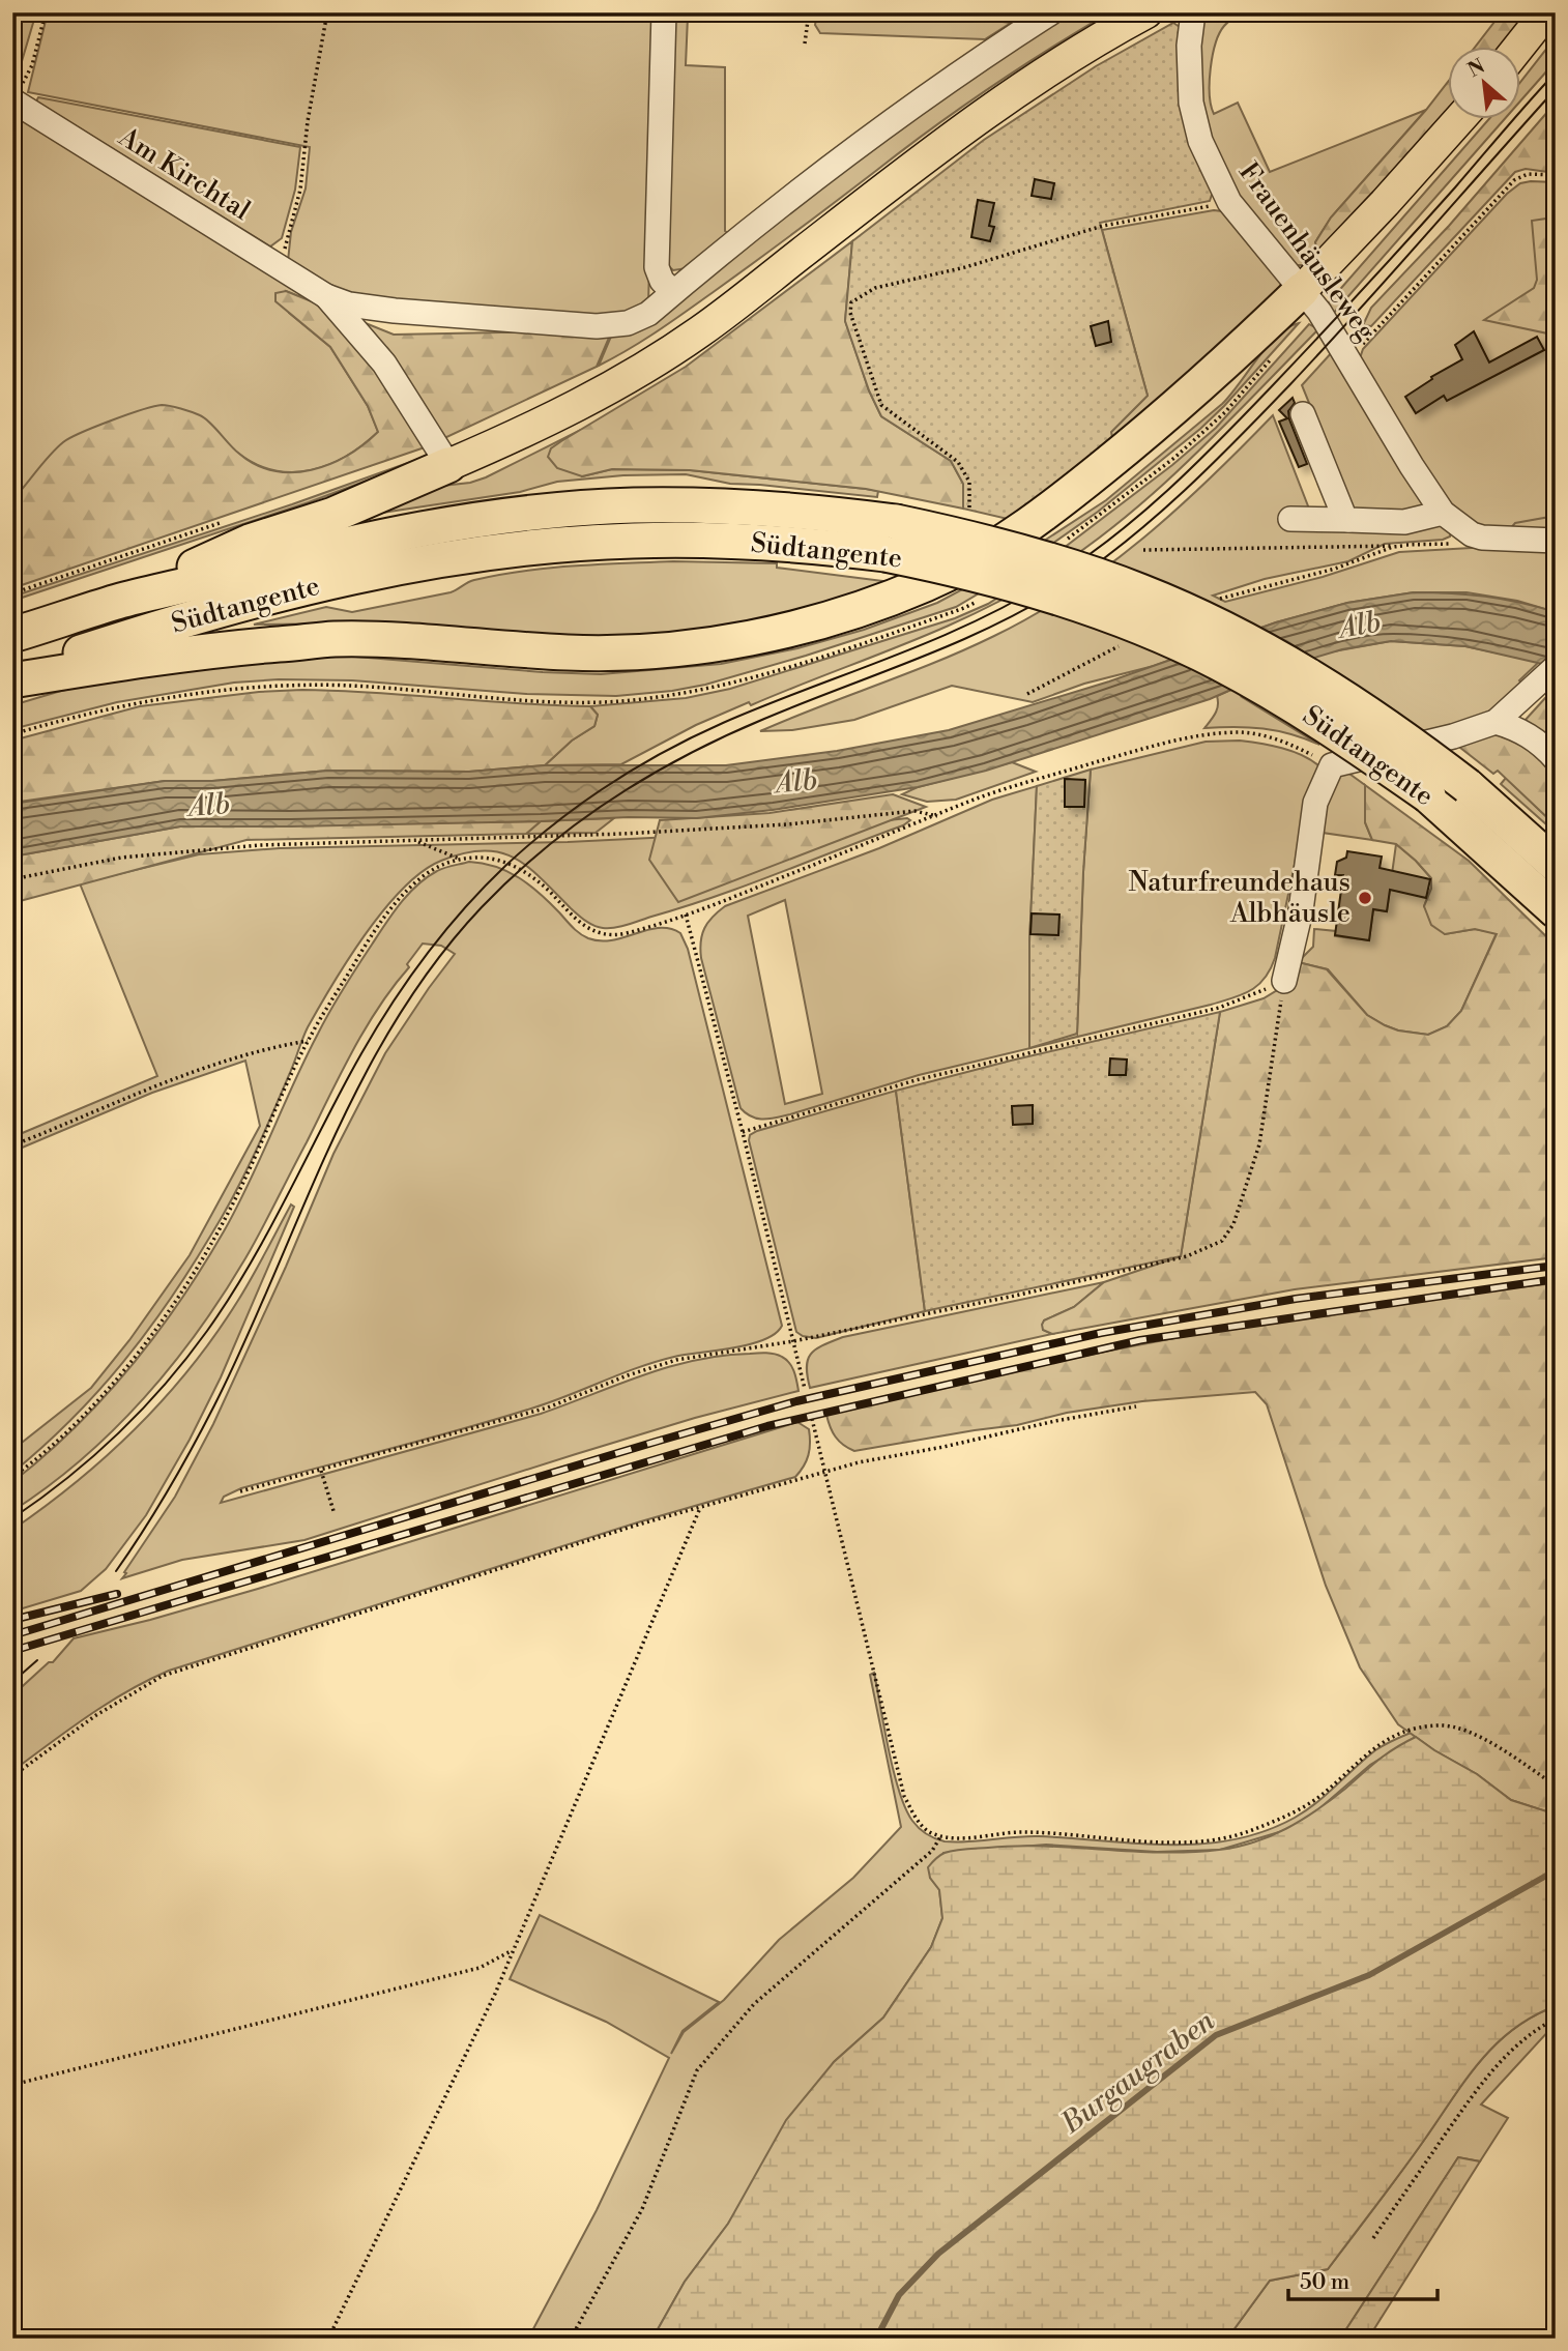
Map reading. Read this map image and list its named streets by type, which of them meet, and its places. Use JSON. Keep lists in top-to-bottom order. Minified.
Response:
{"streets":{"highway":["Südtangente"],"street":["Am Kirchtal","Frauenhäusleweg"]},"water":["Alb","Burgaugraben"],"places":["Naturfreundehaus Albhäusle"],"scale_bar":"50 m","north":"top left"}
